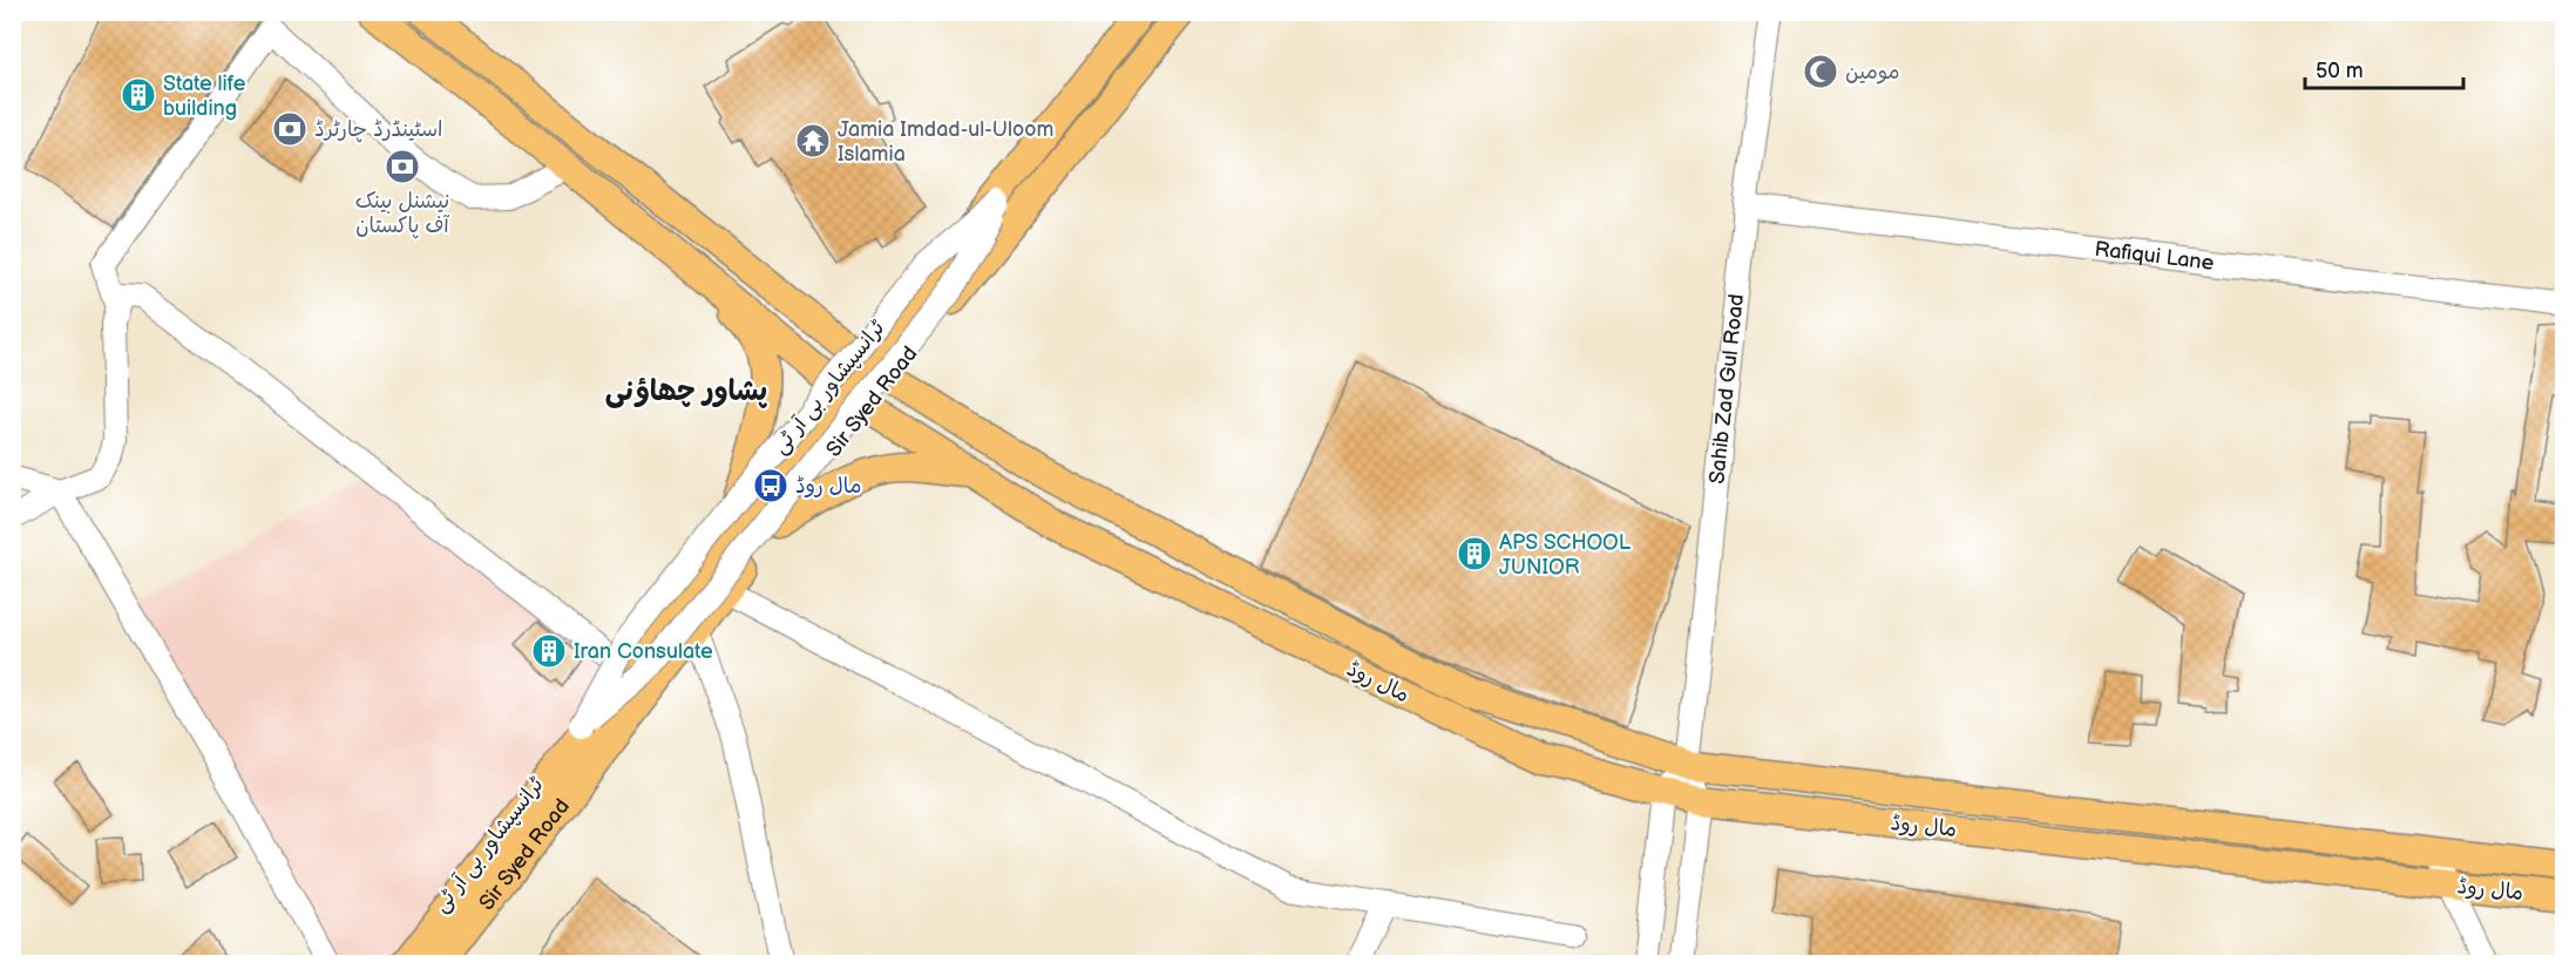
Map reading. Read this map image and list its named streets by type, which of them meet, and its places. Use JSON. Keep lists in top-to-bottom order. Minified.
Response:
{"streets":{"main road":["Sir Syed Road","مال روڈ"],"street":["Rafiqui Lane","ٹرانسپشاور بی آر ٹی","Sahib Zad Gul Road"]},"crossings":[["Rafiqui Lane","Sahib Zad Gul Road"],["Sahib Zad Gul Road","مال روڈ"],["Sir Syed Road","مال روڈ"]],"districts":["پشاور چھاؤنی"],"places":{"mosque":["مومین"],"building":["State life building","APS SCHOOL JUNIOR","Iran Consulate"],"bank":["اسٹینڈرڈ چارٹرڈ","نیشنل بینک آف پاکستان"],"temple":["Jamia Imdad-ul-Uloom Islamia"],"bus stop":["مال روڈ"]},"scale_bar":"50 m"}
